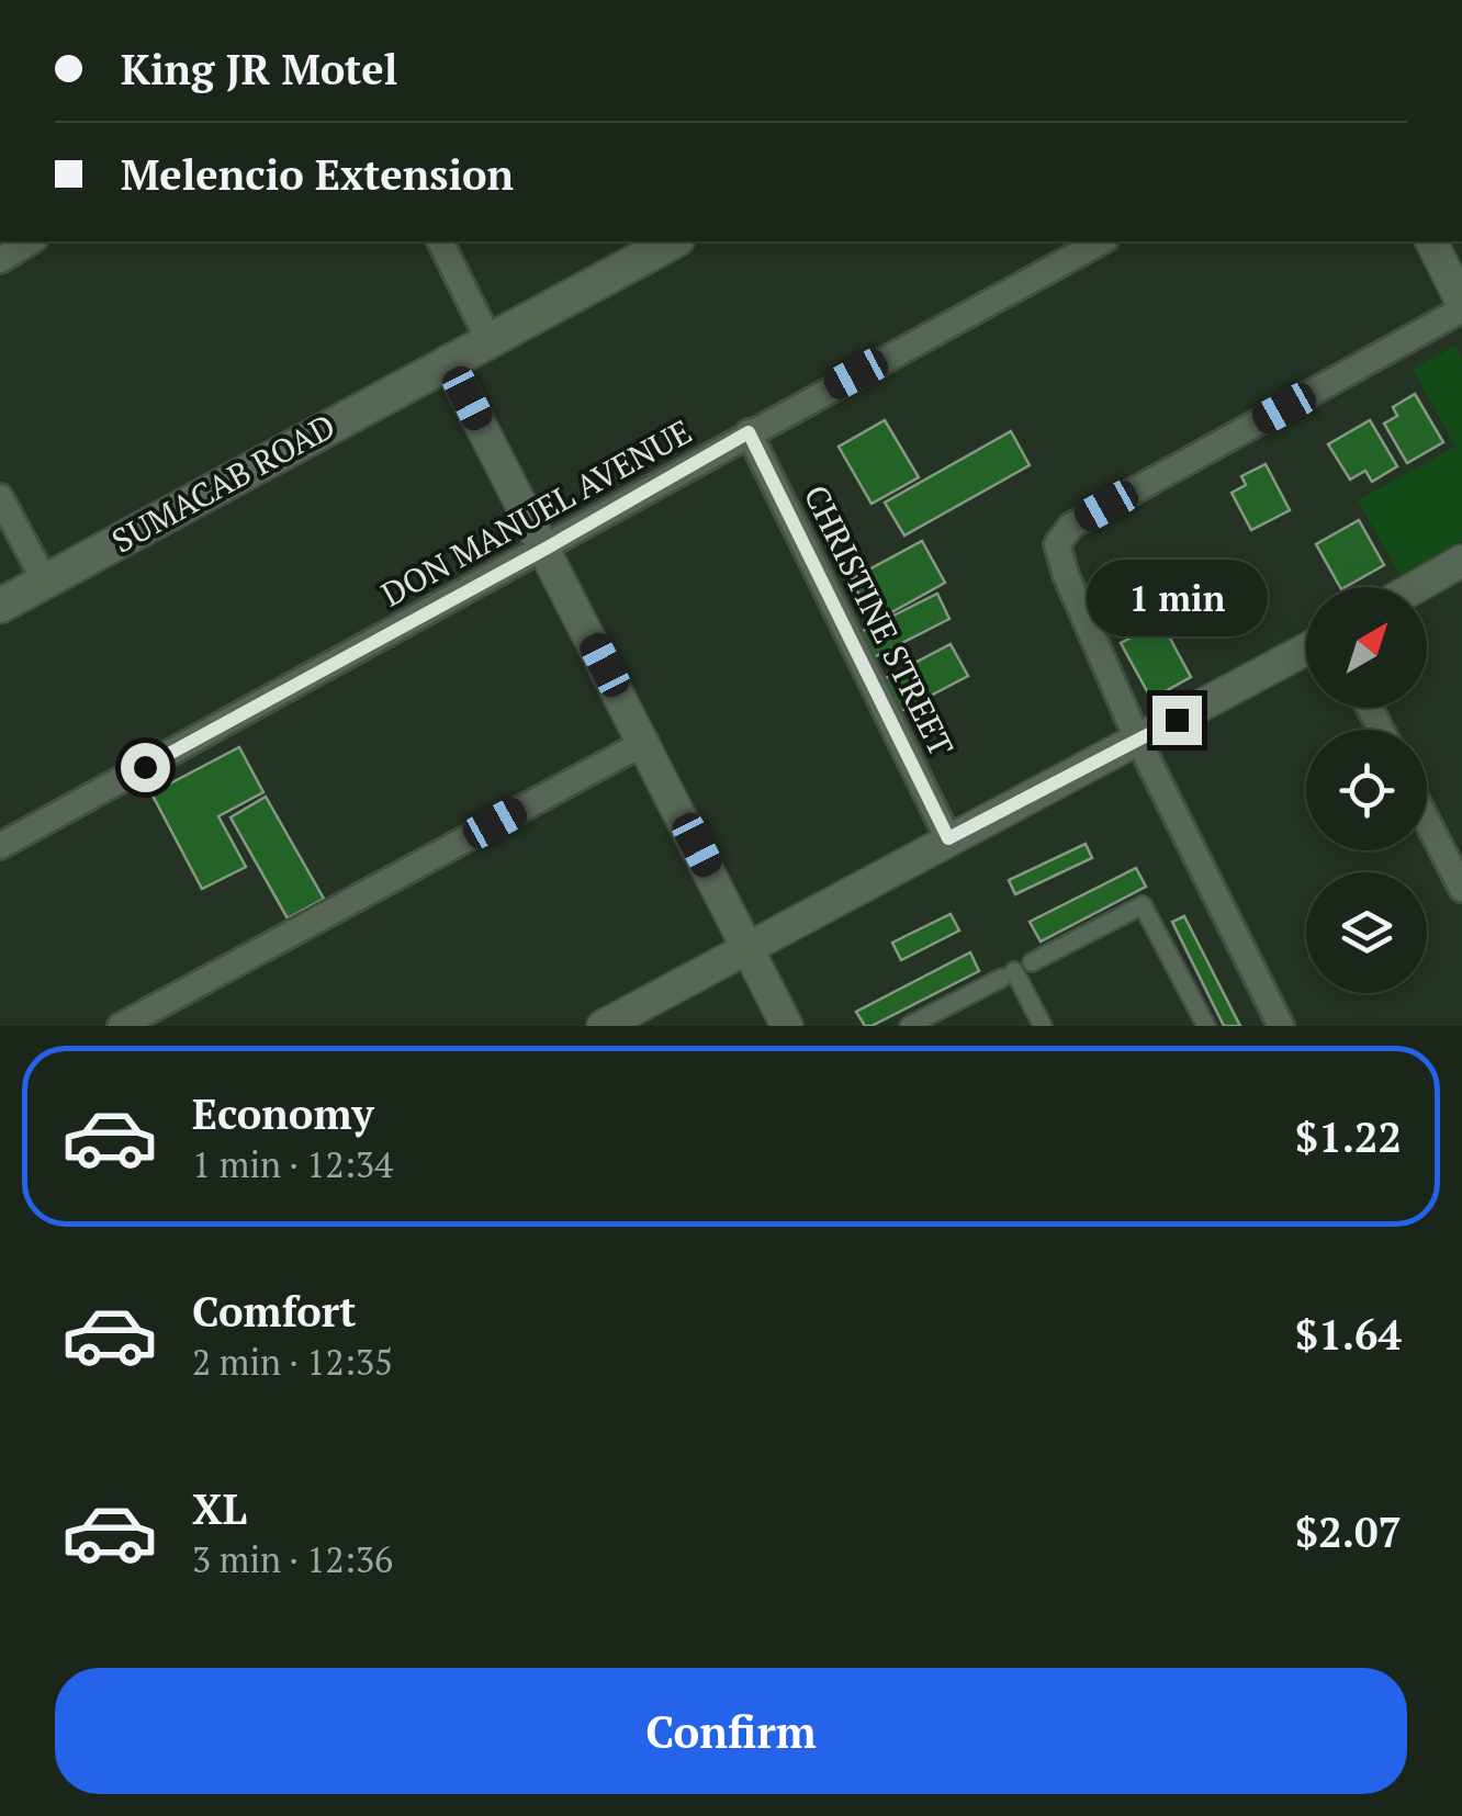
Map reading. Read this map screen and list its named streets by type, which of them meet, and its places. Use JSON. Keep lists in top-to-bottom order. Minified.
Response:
{"streets":{"main road":["SUMACAB ROAD"],"street":["DON MANUEL AVENUE","CHRISTINE STREET"]},"crossings":[["DON MANUEL AVENUE","CHRISTINE STREET"]],"north":"top right","page":{"banner":["King JR Motel","Melencio Extension"],"bubble":"1 min","list":[{"name":"Economy","note":"1 min · 12:34","value":"$1.22"},{"name":"Comfort","note":"2 min · 12:35","value":"$1.64"},{"name":"XL","note":"3 min · 12:36","value":"$2.07"}],"buttons":"Confirm"}}
